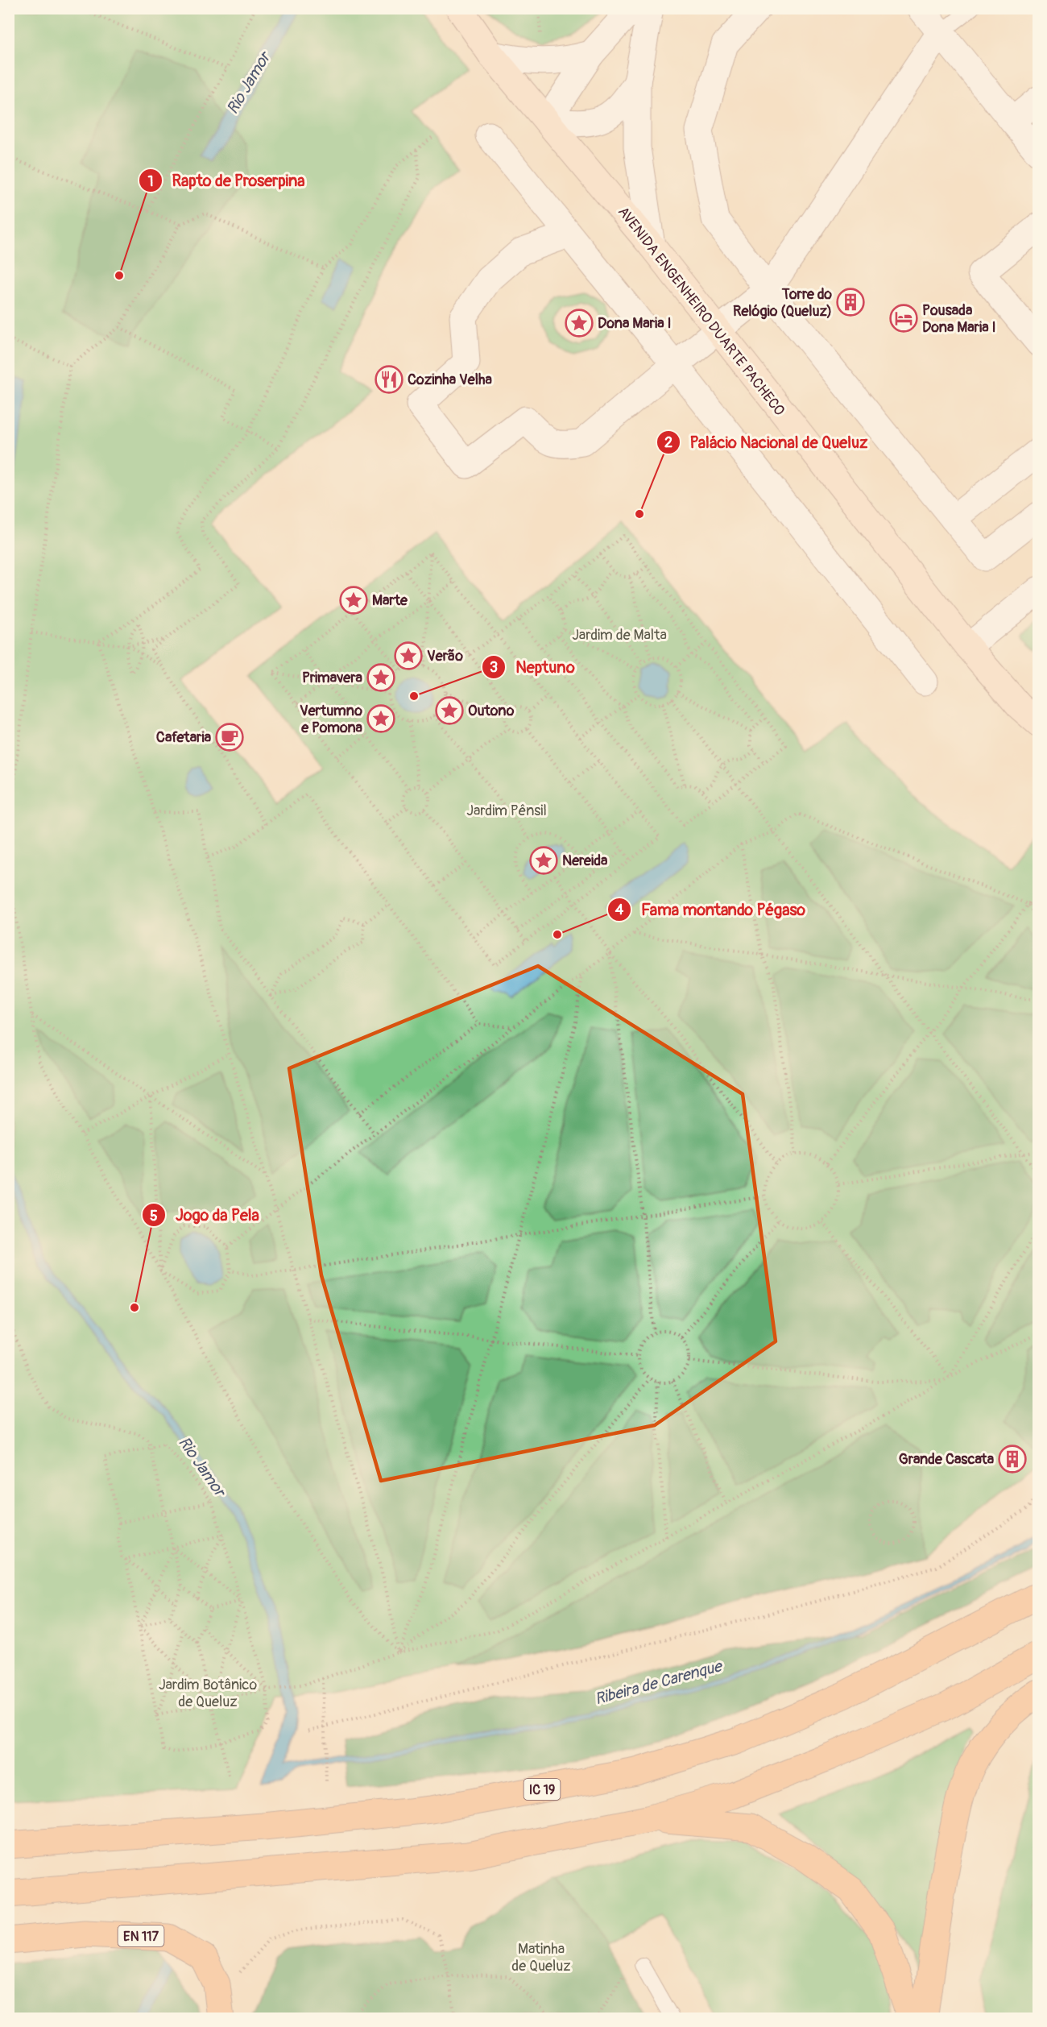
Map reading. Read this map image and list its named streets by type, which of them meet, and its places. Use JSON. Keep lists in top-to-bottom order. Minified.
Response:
{"streets":{"main road":["IC 19","EN 117"],"street":["AVENIDA ENGENHEIRO DUARTE PACHECO"]},"water":["Rio Jamor","Ribeira de Carenque"],"parks":["Jardim de Malta","Jardim Pênsil","Jardim Botânico de Queluz","Matinha de Queluz"],"places":{"other":["Rapto de Proserpina","Palácio Nacional de Queluz","Neptuno","Fama montando Pégaso","Jogo da Pela"],"building":["Torre do Relógio (Queluz)","Grande Cascata"],"hotel":["Pousada Dona Maria I"],"place":["Dona Maria I","Marte","Verão","Primavera","Outono","Vertumno e Pomona","Nereida"],"restaurant":["Cozinha Velha"],"cafe":["Cafetaria"]}}
